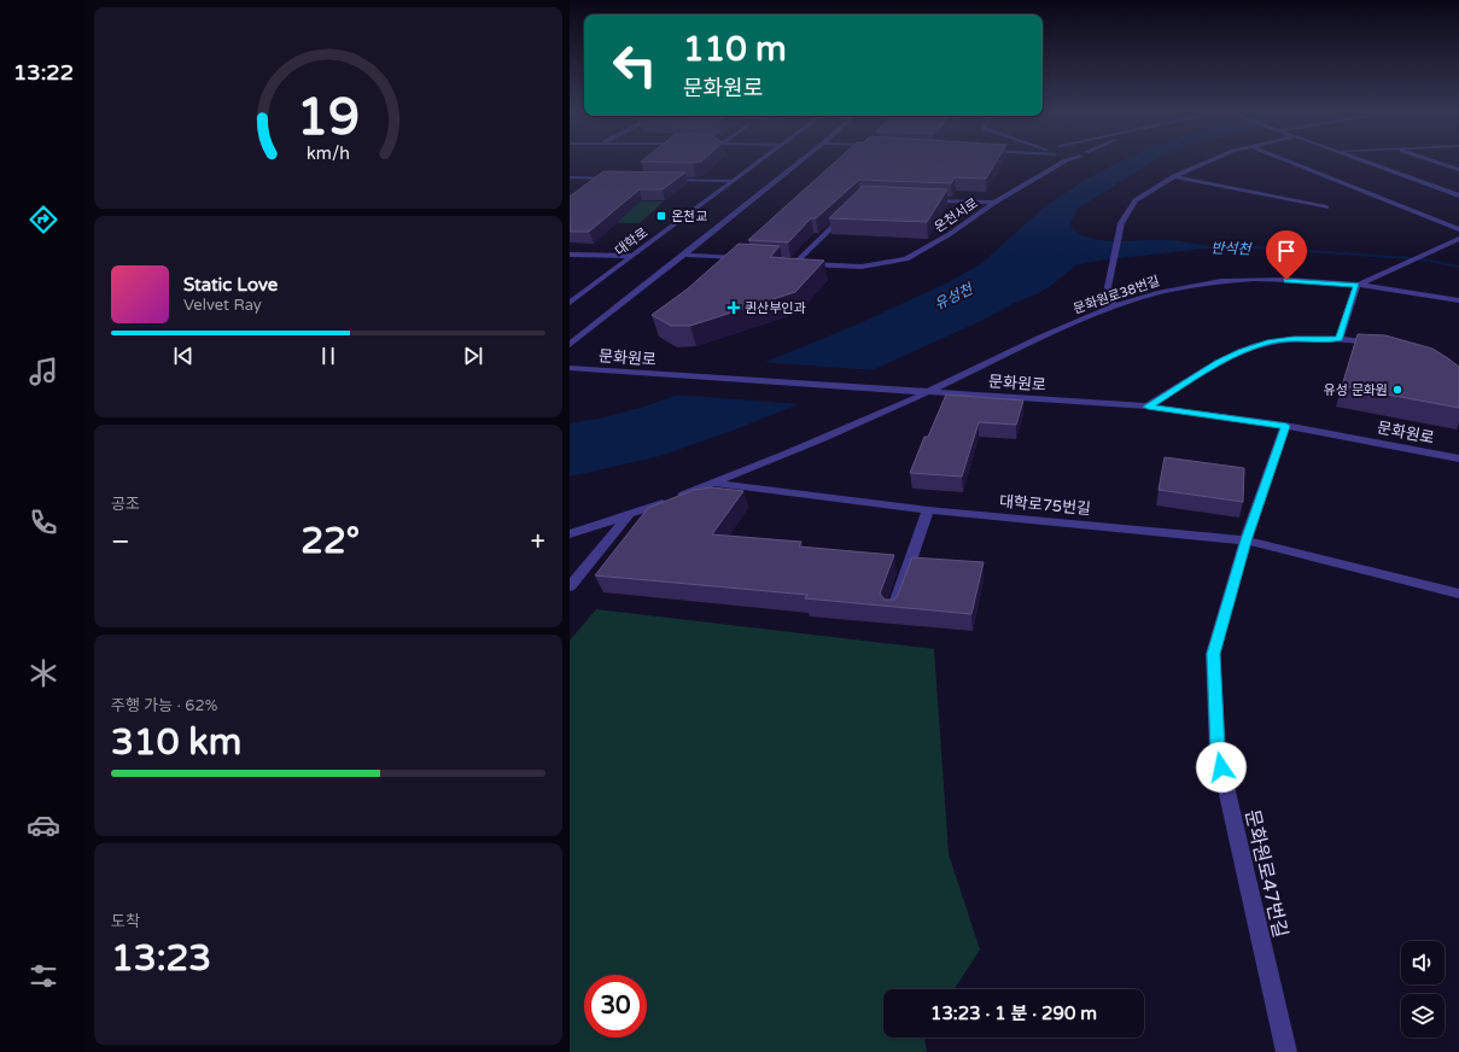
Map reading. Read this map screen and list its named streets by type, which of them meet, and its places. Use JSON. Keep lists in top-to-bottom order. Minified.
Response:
{"streets":{"street":["온천서로","대학로","문화원로38번길","문화원로","대학로75번길","문화원로47번길"]},"crossings":[["문화원로38번길","문화원로"],["문화원로38번길","대학로75번길"],["문화원로","문화원로47번길"],["대학로75번길","문화원로47번길"]],"water":["반석천","유성천"],"places":{"transit":["온천교"],"health":["퀸산부인과"],"other":["유성 문화원"]},"page":{"tabs":"13:22","turn":["110 m","문화원로"],"song":["Static Love","Velvet Ray"],"tile":["공조",["주행 가능 · 62%","310 km"],["도착","13:23"]],"heat":["−","22°","+"],"limit":"30","trip":"13:23 · 1 분 · 290 m","gauge":["19","km/h"]}}
